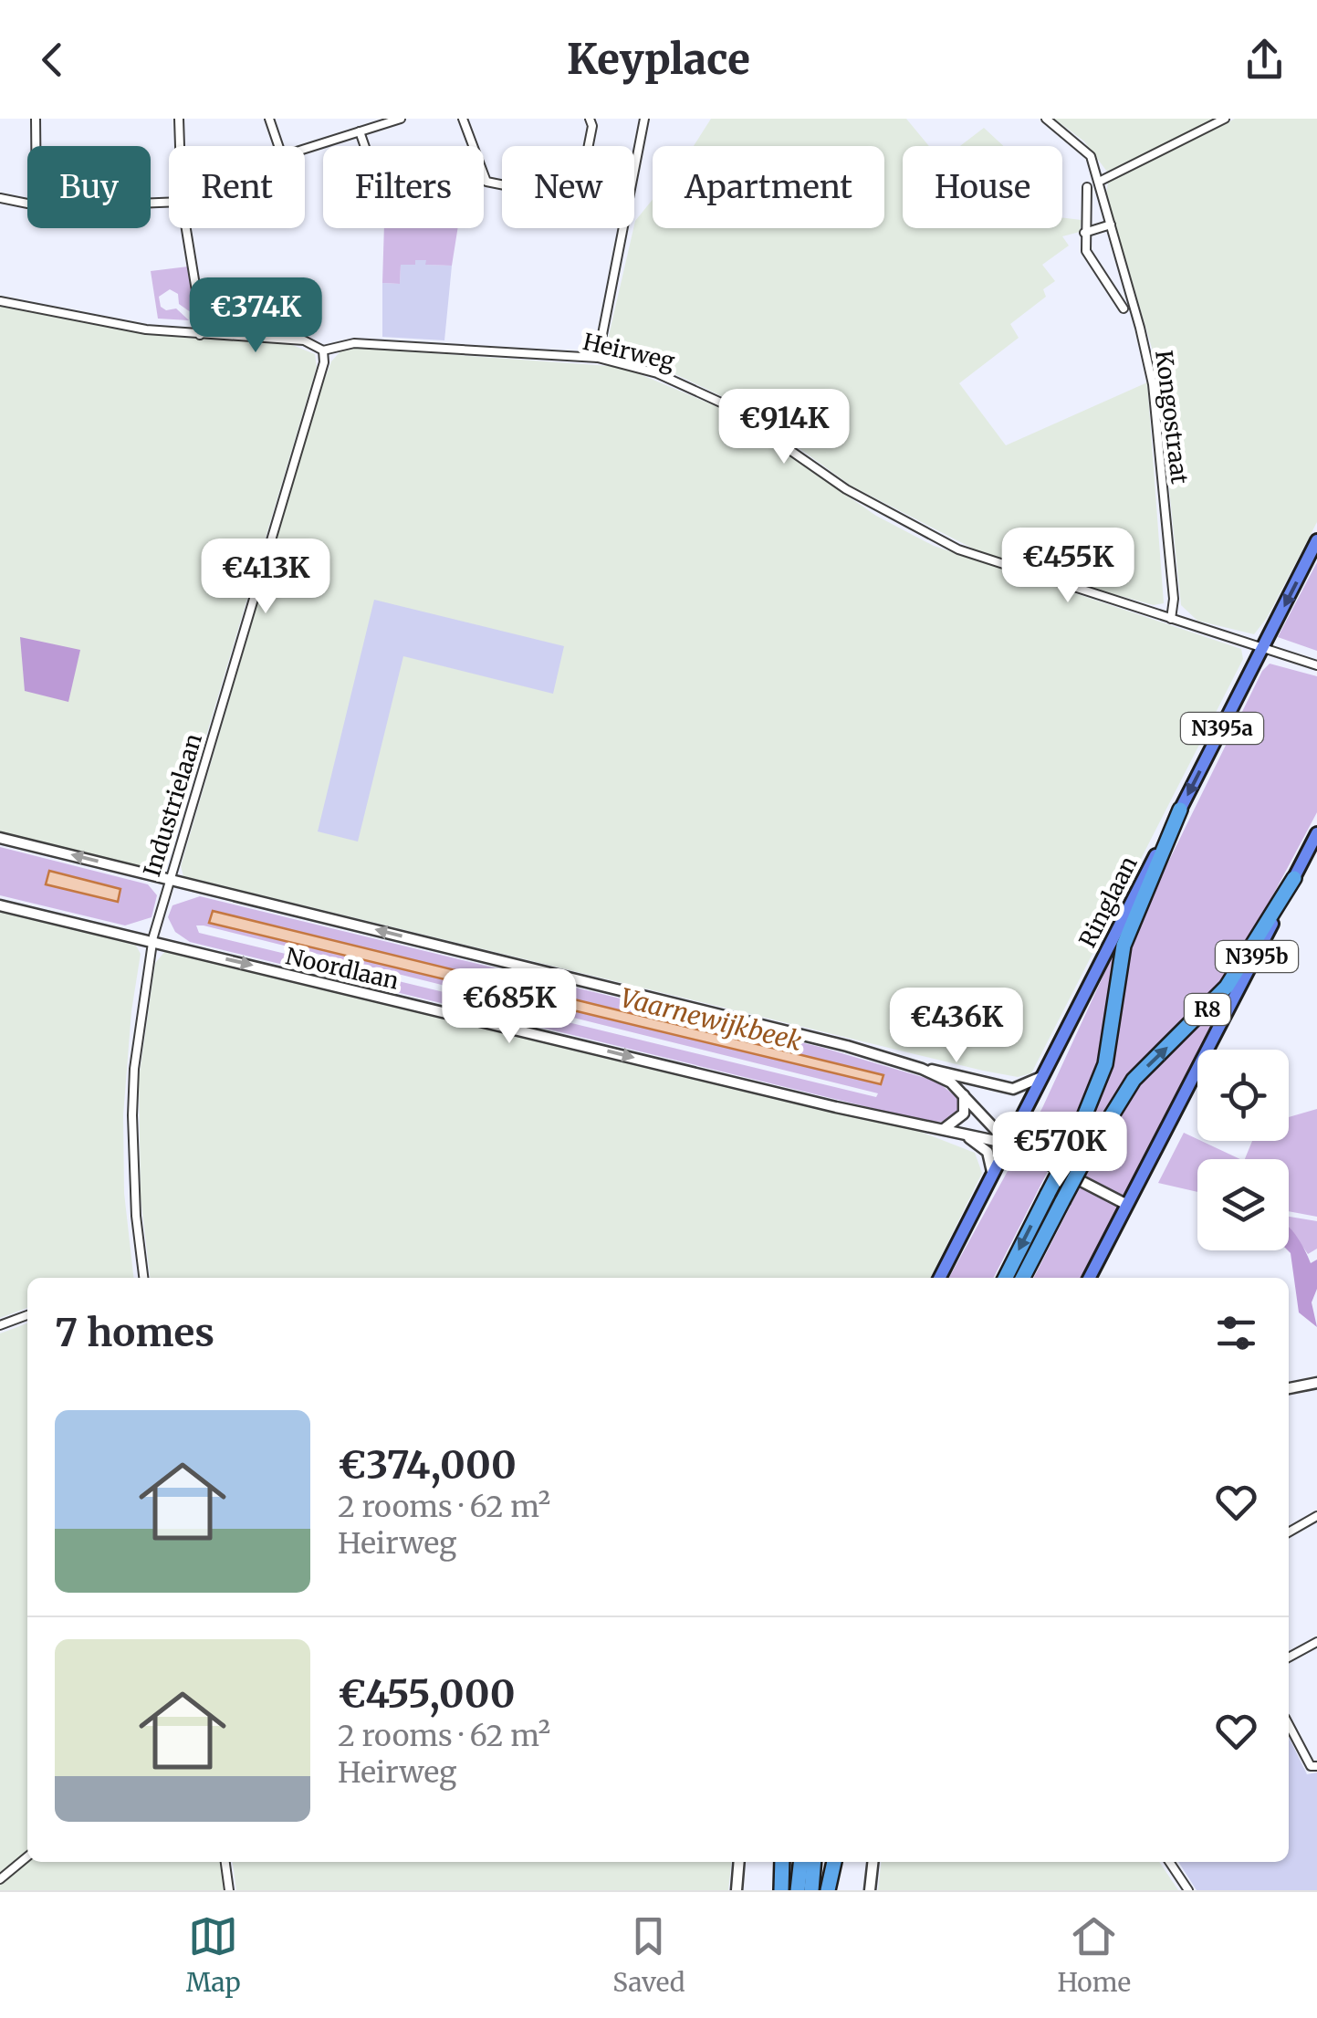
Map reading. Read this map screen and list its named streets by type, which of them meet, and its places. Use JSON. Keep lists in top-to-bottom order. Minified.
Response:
{"streets":{"highway":["R8"],"main road":["N395a","Ringlaan","N395b"],"street":["Heirweg","Kongostraat","Industrielaan","Noordlaan"]},"crossings":[["Heirweg","Kongostraat"],["Heirweg","Industrielaan"],["Heirweg","Ringlaan"],["Industrielaan","Noordlaan"],["Ringlaan","Noordlaan"],["N395b","Noordlaan"],["N395b","R8"]],"one_way":["Ringlaan"],"water":["Vaarnewijkbeek"],"page":{"header":"Keyplace","chip":["Buy","Rent","Filters","New","Apartment","House"],"price":["€374K","€914K","€455K","€413K","€685K","€436K","€570K"],"heading":"7 homes","list":[{"name":"€374,000","note":"2 rooms · 62 m² · Heirweg"},{"name":"€455,000","note":"2 rooms · 62 m² · Heirweg"}],"tabs":["Map","Saved","Home"]}}
